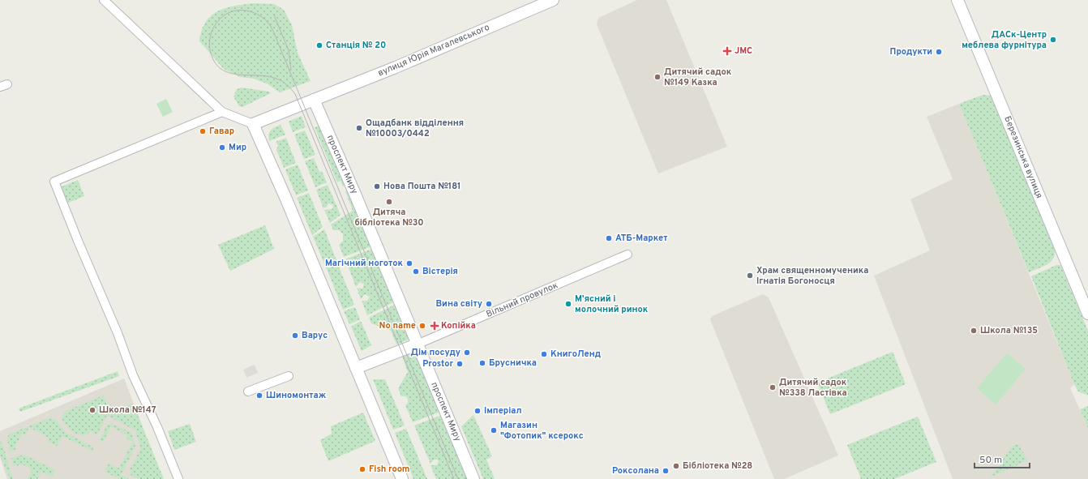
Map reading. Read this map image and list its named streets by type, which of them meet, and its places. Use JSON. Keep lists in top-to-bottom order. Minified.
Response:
{"streets":{"street":["вулиця Юрія Магалевського","Березинська вулиця","проспект Миру","Вільний провулок"]},"crossings":[["вулиця Юрія Магалевського","проспект Миру"],["проспект Миру","Вільний провулок"]],"places":{"other":["ДАСк-Центр меблева фурнітура","Станція № 20","Продукти","Дитячий садок №149 Казка","Ощадбанк відділення №10003/0442","Гавар","Мир","Нова Пошта №181","Дитяча бібліотека №30","АТБ-Маркет","Магічний ноготок","Вістерія","Храм священномученика Ігнатія Богоносця","Вина світу","Мʼясний і молочний ринок","No name","Школа №135","Варус","Дім посуду","КнигоЛенд","Брусничка","Prostor","Дитячий садок №338 Ластівка","Шиномонтаж","Школа №147","Імперіал","Магазин \"Фотопик\" ксерокс","Бібліотека №28","Fish room","Роксолана"],"health":["JMC","Копійка"]},"scale_bar":"50 m"}
